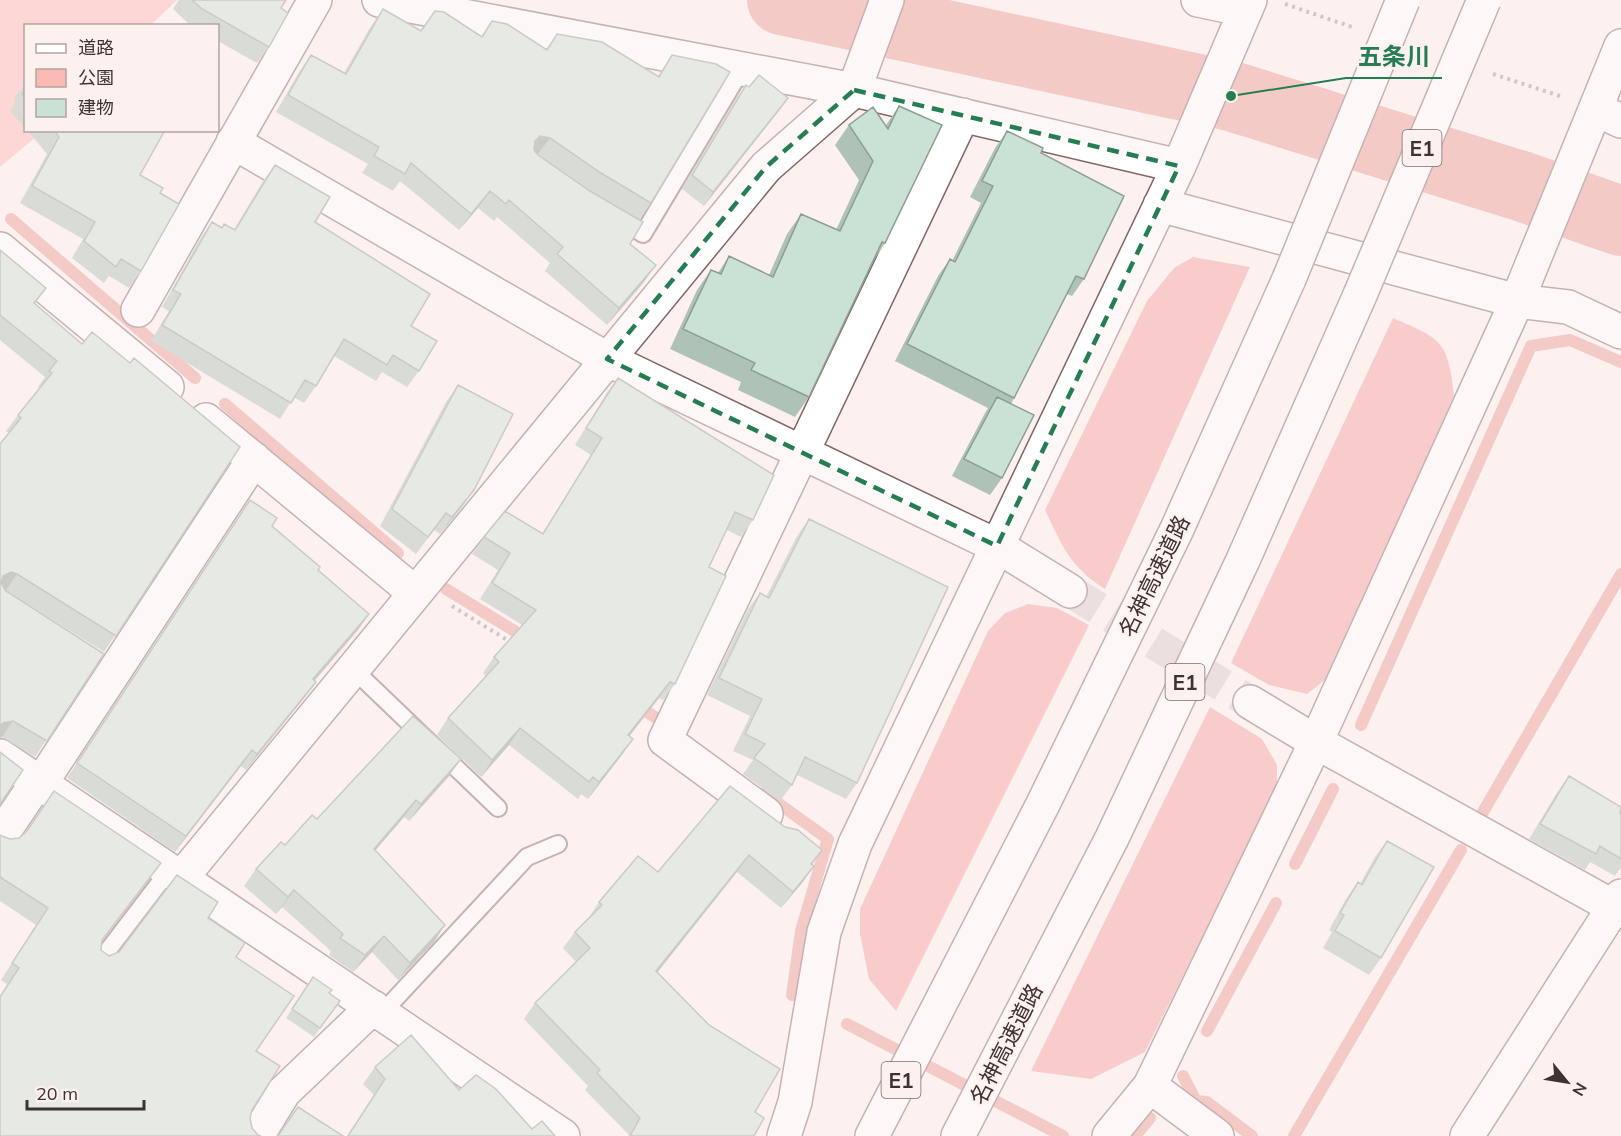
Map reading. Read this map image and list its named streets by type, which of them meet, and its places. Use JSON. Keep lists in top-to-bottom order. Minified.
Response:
{"streets":{"main road":["E1","名神高速道路"]},"places":["五条川"],"legend":["道路","公園","建物"],"scale_bar":"20 m","north":"bottom right"}
